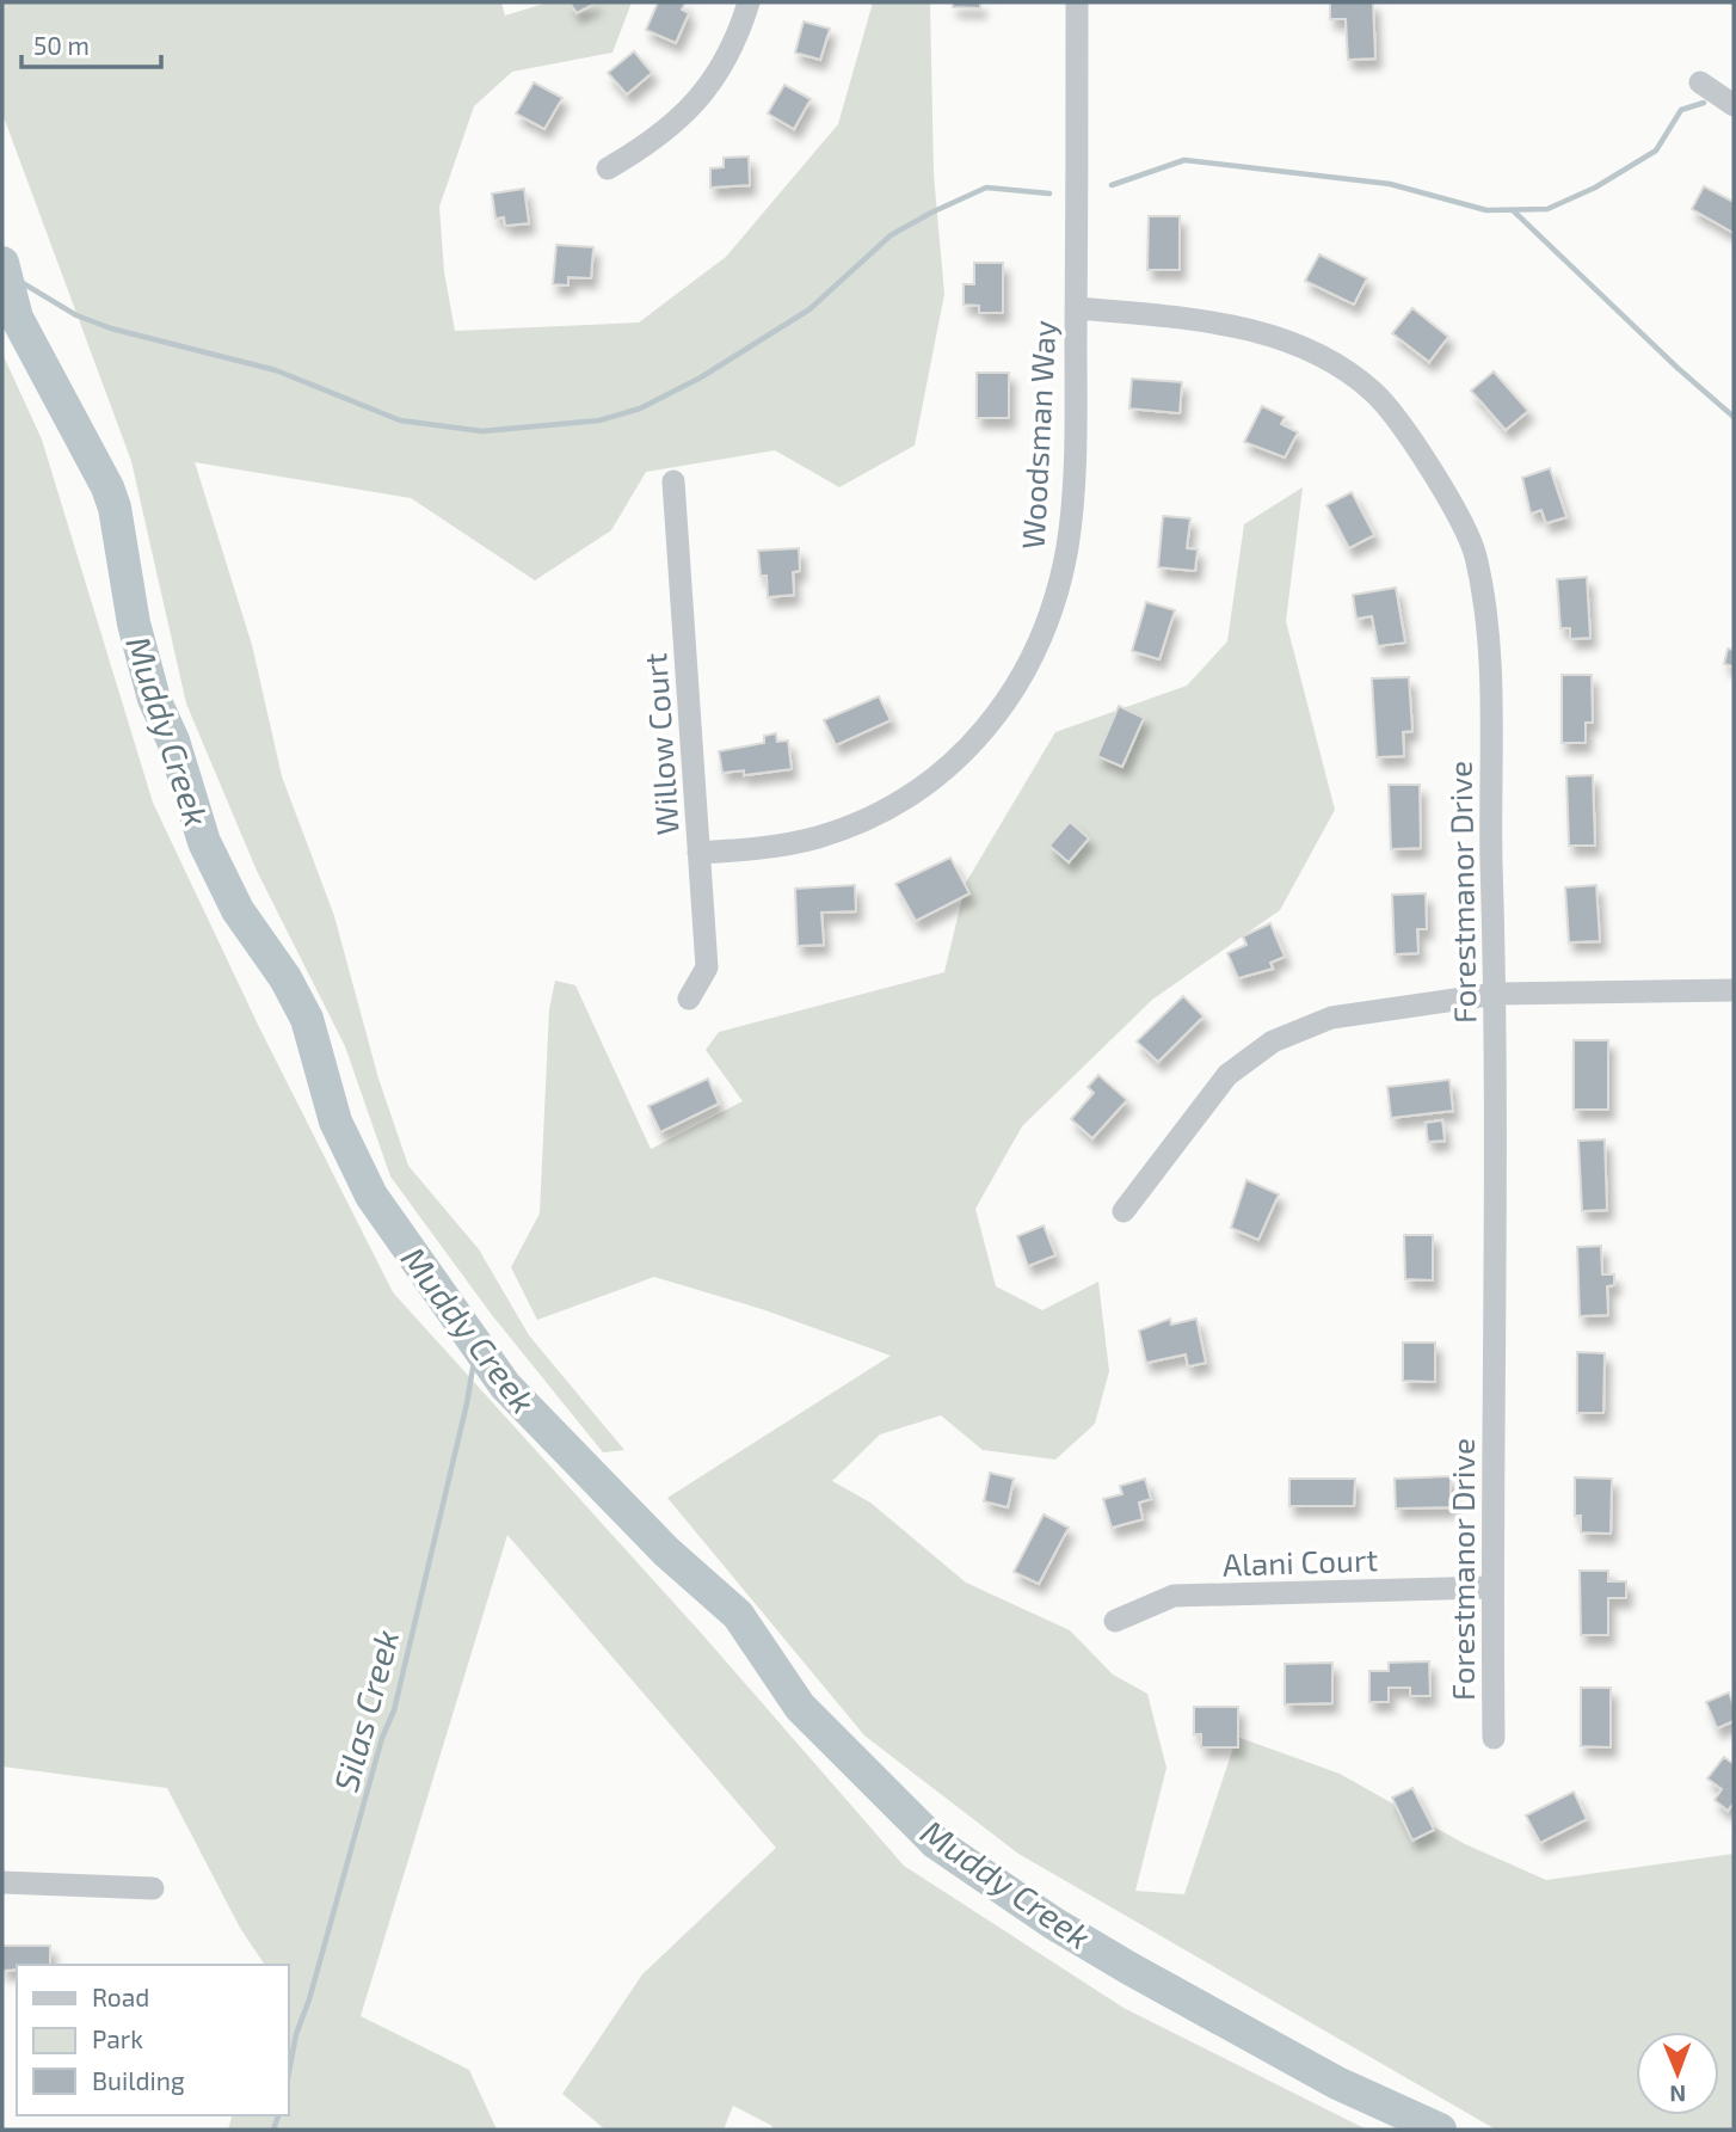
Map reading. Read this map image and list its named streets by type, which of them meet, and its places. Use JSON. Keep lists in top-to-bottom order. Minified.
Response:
{"streets":{"street":["Woodsman Way","Willow Court","Forestmanor Drive","Alani Court"]},"crossings":[["Woodsman Way","Willow Court"],["Woodsman Way","Forestmanor Drive"],["Forestmanor Drive","Alani Court"]],"water":["Muddy Creek","Silas Creek"],"legend":["Road","Park","Building"],"scale_bar":"50 m","north":"bottom"}
